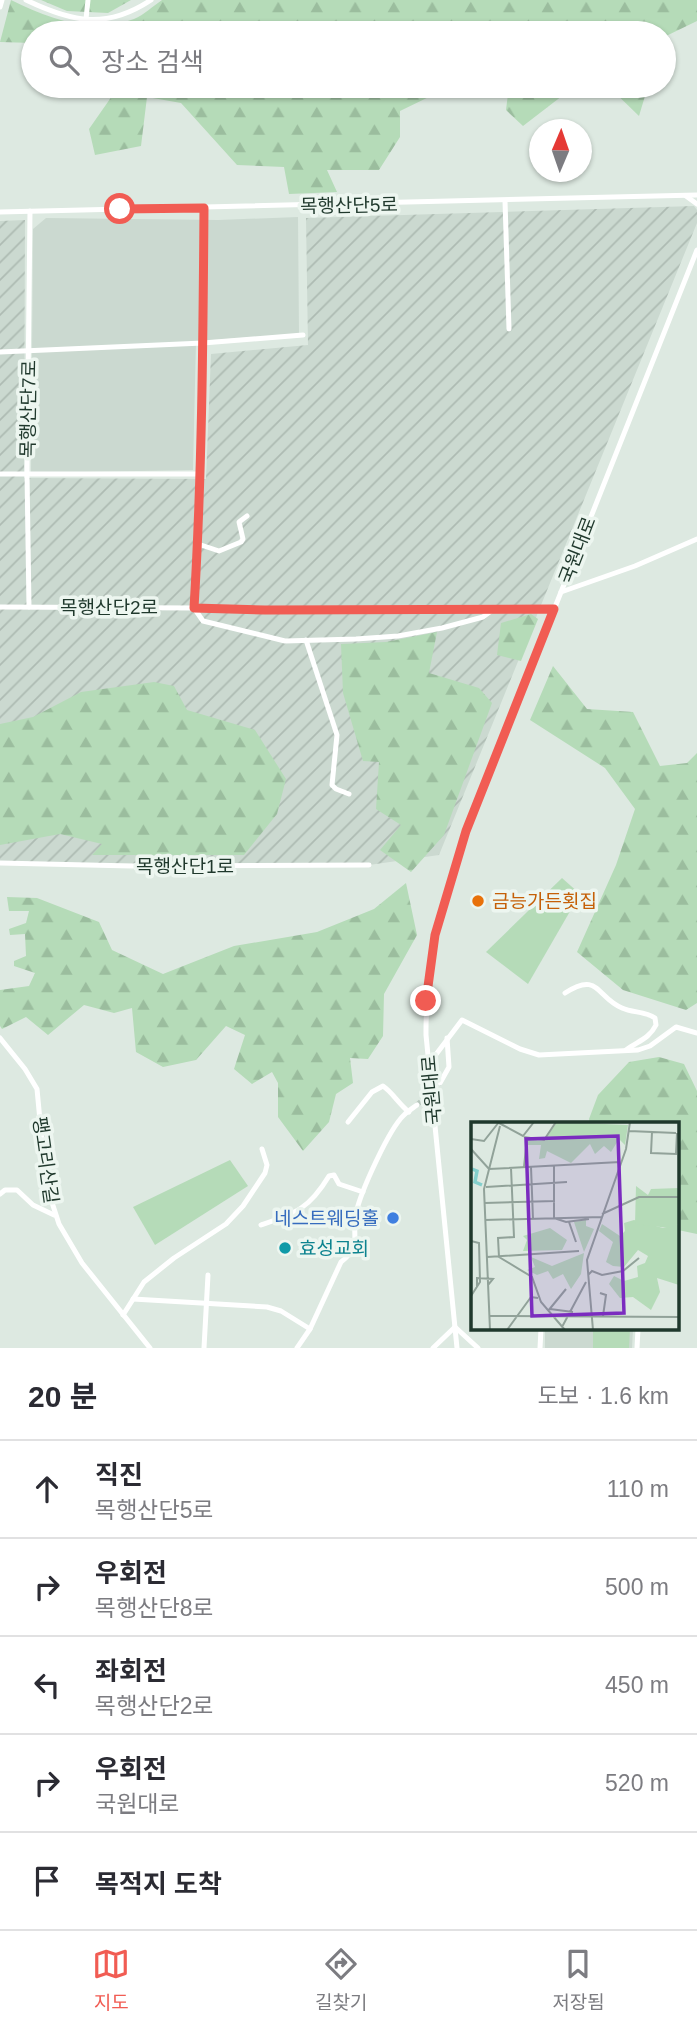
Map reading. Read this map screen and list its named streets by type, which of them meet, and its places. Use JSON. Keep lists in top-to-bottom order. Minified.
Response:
{"streets":{"street":["목행산단5로","목행산단7로","국원대로","목행산단2로","목행산단1로","팽고리산길"]},"crossings":[["목행산단5로","목행산단7로"],["목행산단7로","목행산단2로"],["국원대로","목행산단2로"]],"places":["금능가든횟집","네스트웨딩홀","효성교회"],"north":"top","page":{"search":"장소 검색","heading":["20 분","도보 · 1.6 km"],"list":[["직진","목행산단5로","110 m"],["우회전","목행산단8로","500 m"],["좌회전","목행산단2로","450 m"],["우회전","국원대로","520 m"],"목적지 도착"],"nav":["지도","길찾기","저장됨"]}}
